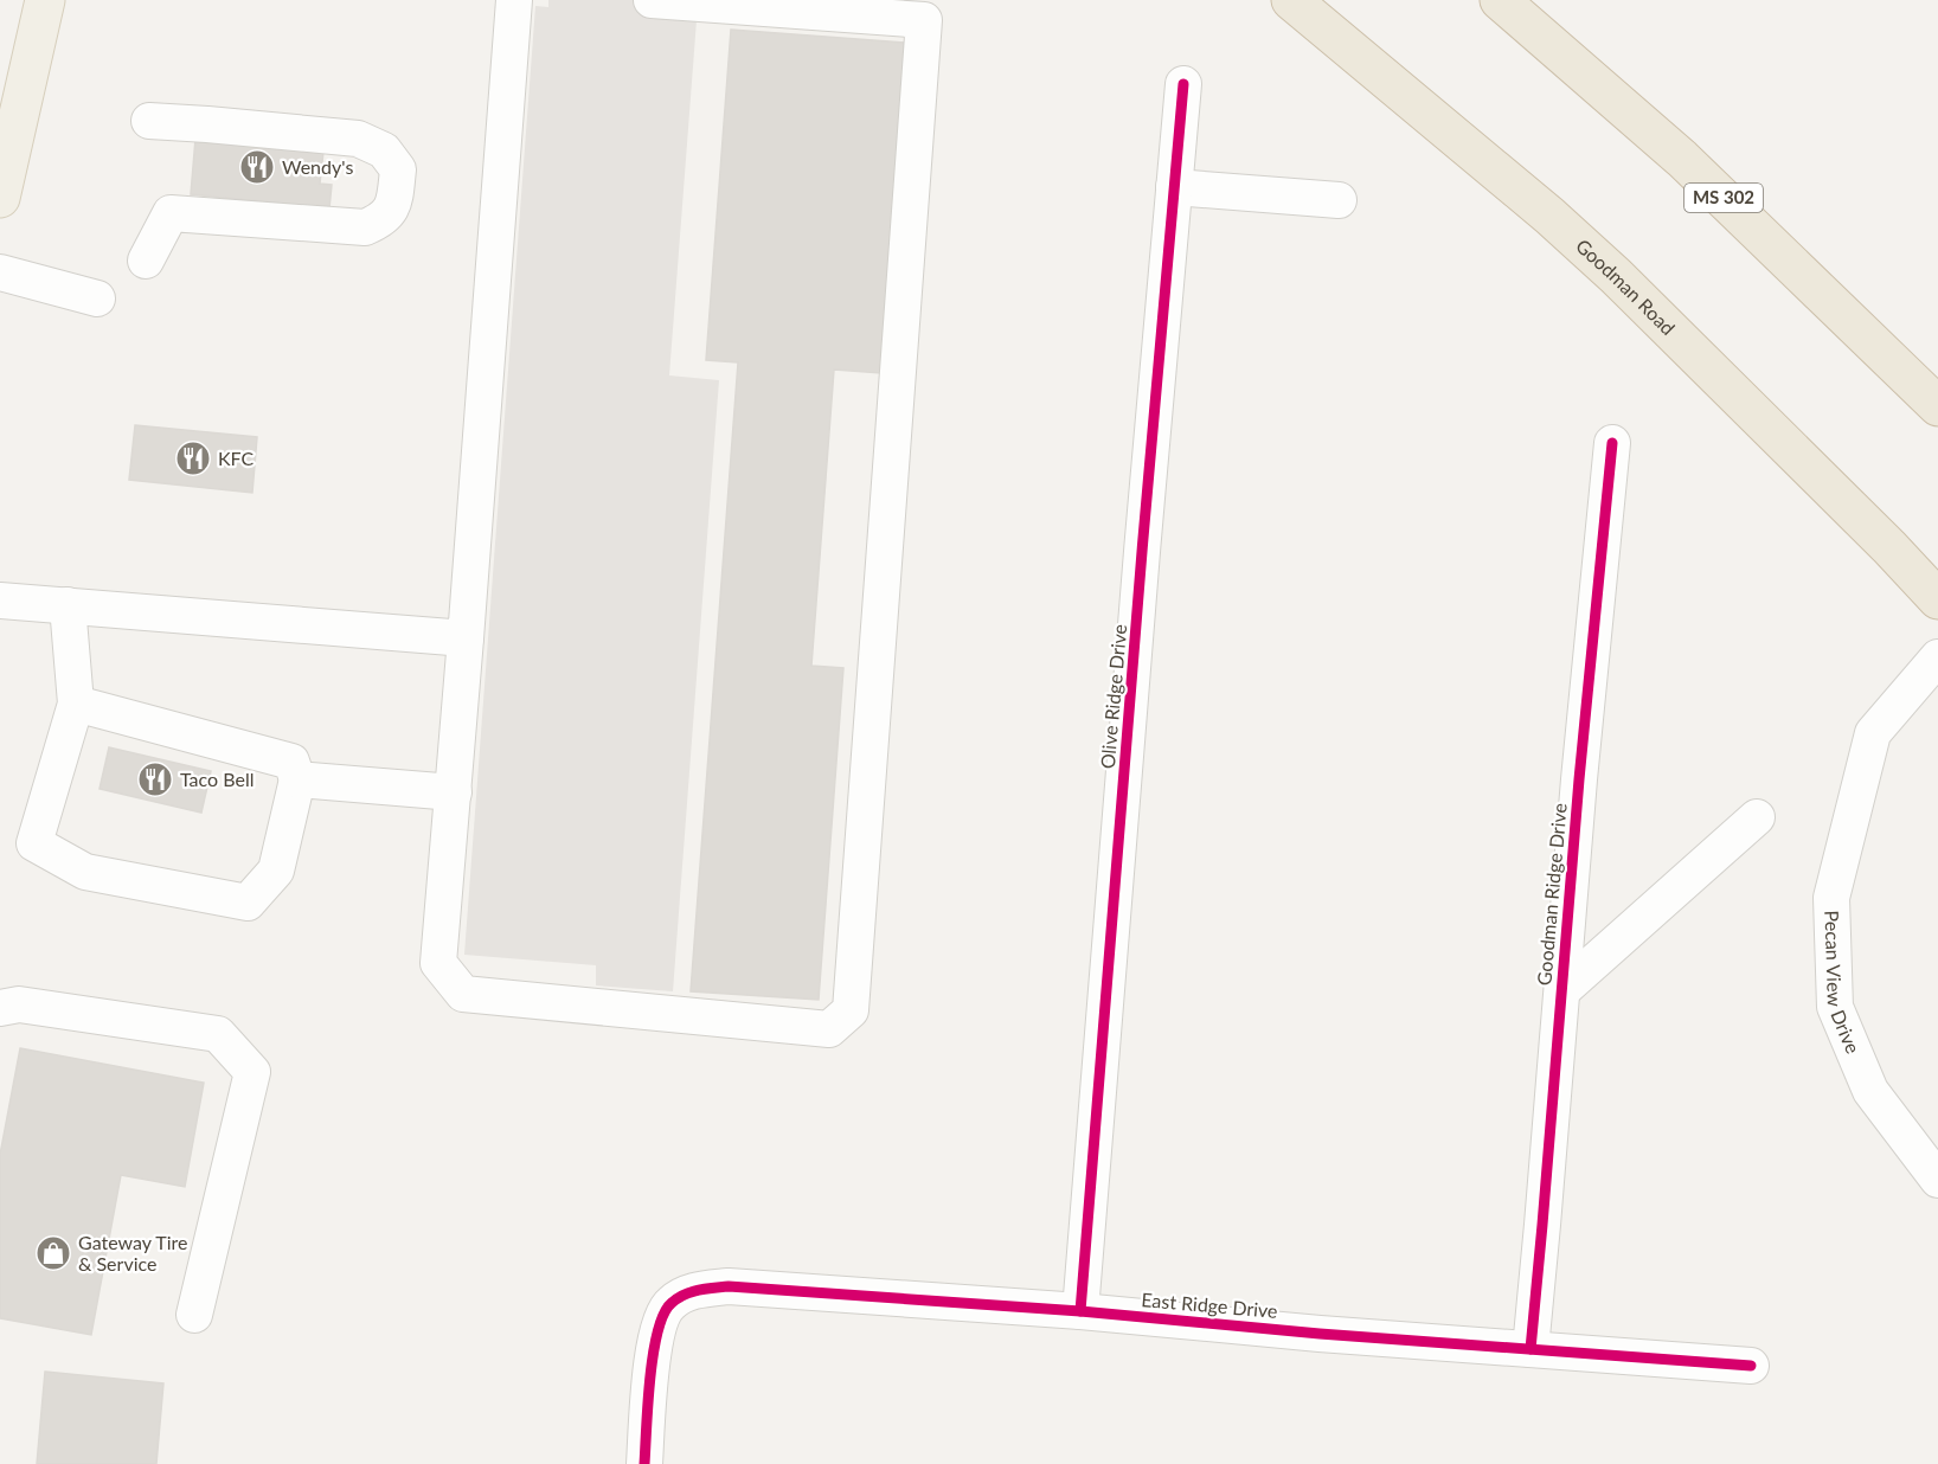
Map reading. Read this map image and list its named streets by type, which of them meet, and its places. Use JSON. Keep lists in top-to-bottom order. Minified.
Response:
{"streets":{"highway":["MS 302","Goodman Road"],"street":["Olive Ridge Drive","Goodman Ridge Drive","Pecan View Drive","East Ridge Drive"]},"crossings":[["Olive Ridge Drive","East Ridge Drive"],["Goodman Ridge Drive","East Ridge Drive"]],"places":{"restaurant":["Wendy's","KFC","Taco Bell"],"shop":["Gateway Tire & Service"]}}
